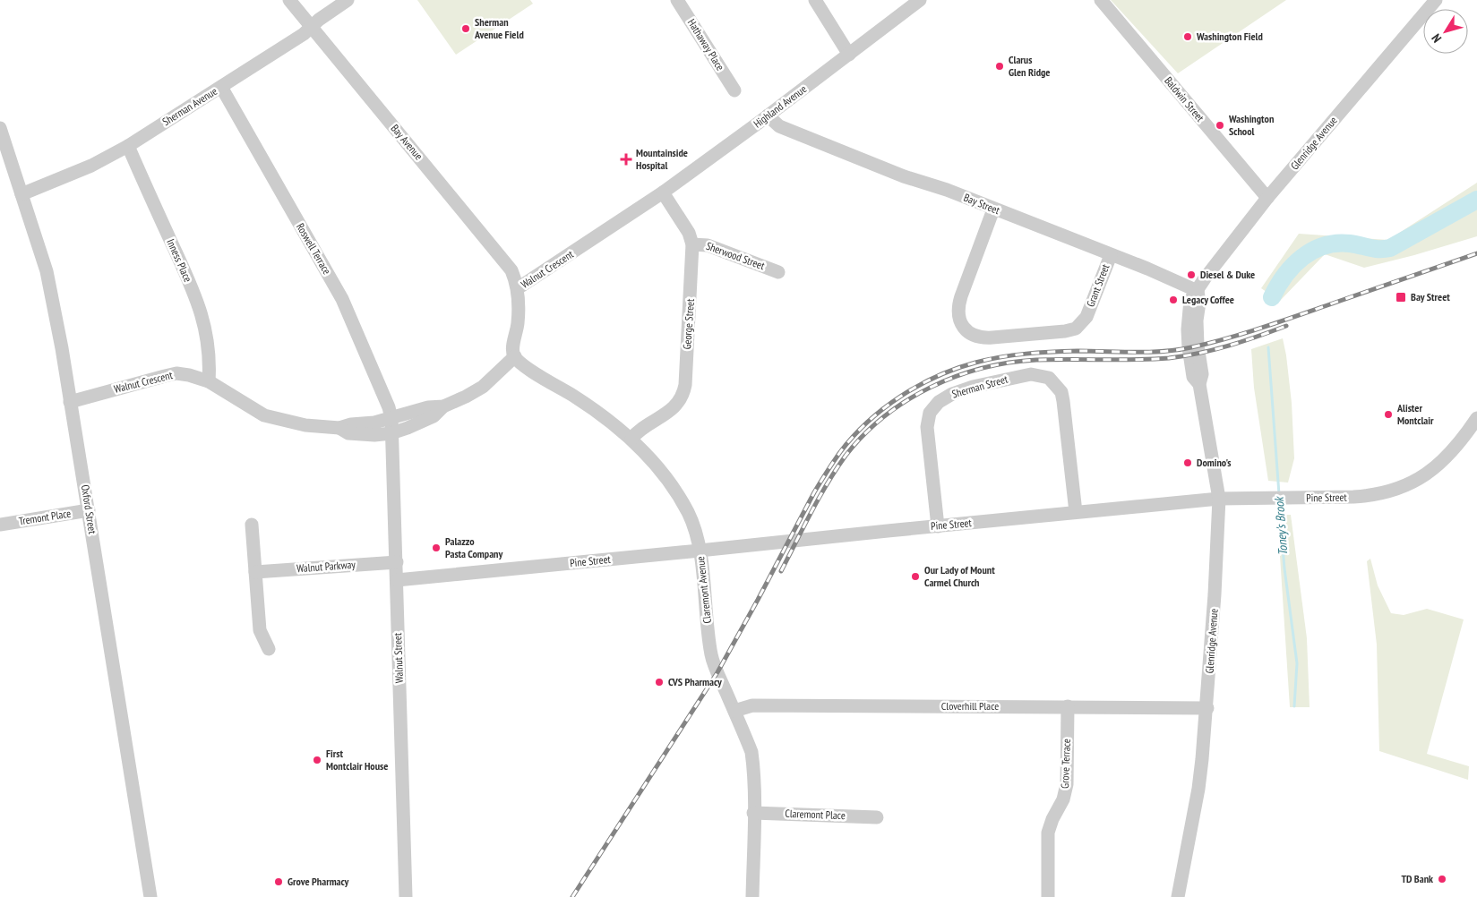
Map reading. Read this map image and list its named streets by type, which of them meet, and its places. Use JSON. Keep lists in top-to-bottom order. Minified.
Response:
{"streets":{"street":["Hathaway Place","Baldwin Street","Sherman Avenue","Highland Avenue","Bay Avenue","Glenridge Avenue","Bay Street","Roswell Terrace","Sherwood Street","Inness Place","Walnut Crescent","Grant Street","George Street","Sherman Street","Pine Street","Oxford Street","Tremont Place","Walnut Parkway","Claremont Avenue","Walnut Street","Cloverhill Place","Grove Terrace","Claremont Place"]},"crossings":[["Baldwin Street","Glenridge Avenue"],["Sherman Avenue","Bay Avenue"],["Sherman Avenue","Roswell Terrace"],["Sherman Avenue","Inness Place"],["Sherman Avenue","Oxford Street"],["Highland Avenue","Bay Street"],["Highland Avenue","Walnut Crescent"],["Highland Avenue","George Street"],["Bay Avenue","Walnut Crescent"],["Glenridge Avenue","Bay Street"],["Glenridge Avenue","Pine Street"],["Glenridge Avenue","Cloverhill Place"],["Bay Street","Grant Street"],["Roswell Terrace","Walnut Crescent"],["Roswell Terrace","Walnut Street"],["Sherwood Street","George Street"],["Inness Place","Walnut Crescent"],["Walnut Crescent","George Street"],["Walnut Crescent","Oxford Street"],["Walnut Crescent","Claremont Avenue"],["Walnut Crescent","Walnut Street"],["George Street","Claremont Avenue"],["Sherman Street","Pine Street"],["Pine Street","Claremont Avenue"],["Pine Street","Walnut Street"],["Oxford Street","Tremont Place"],["Walnut Parkway","Walnut Street"],["Claremont Avenue","Cloverhill Place"],["Claremont Avenue","Claremont Place"],["Cloverhill Place","Grove Terrace"]],"water":["Toney's Brook"],"places":{"other":["Sherman Avenue Field","Washington Field","Clarus Glen Ridge","Washington School","Diesel & Duke","Legacy Coffee","Alister Montclair","Domino's","Palazzo Pasta Company","Our Lady of Mount Carmel Church","CVS Pharmacy","First Montclair House","TD Bank","Grove Pharmacy"],"health":["Mountainside Hospital"],"transit":["Bay Street"]},"north":"bottom left"}
